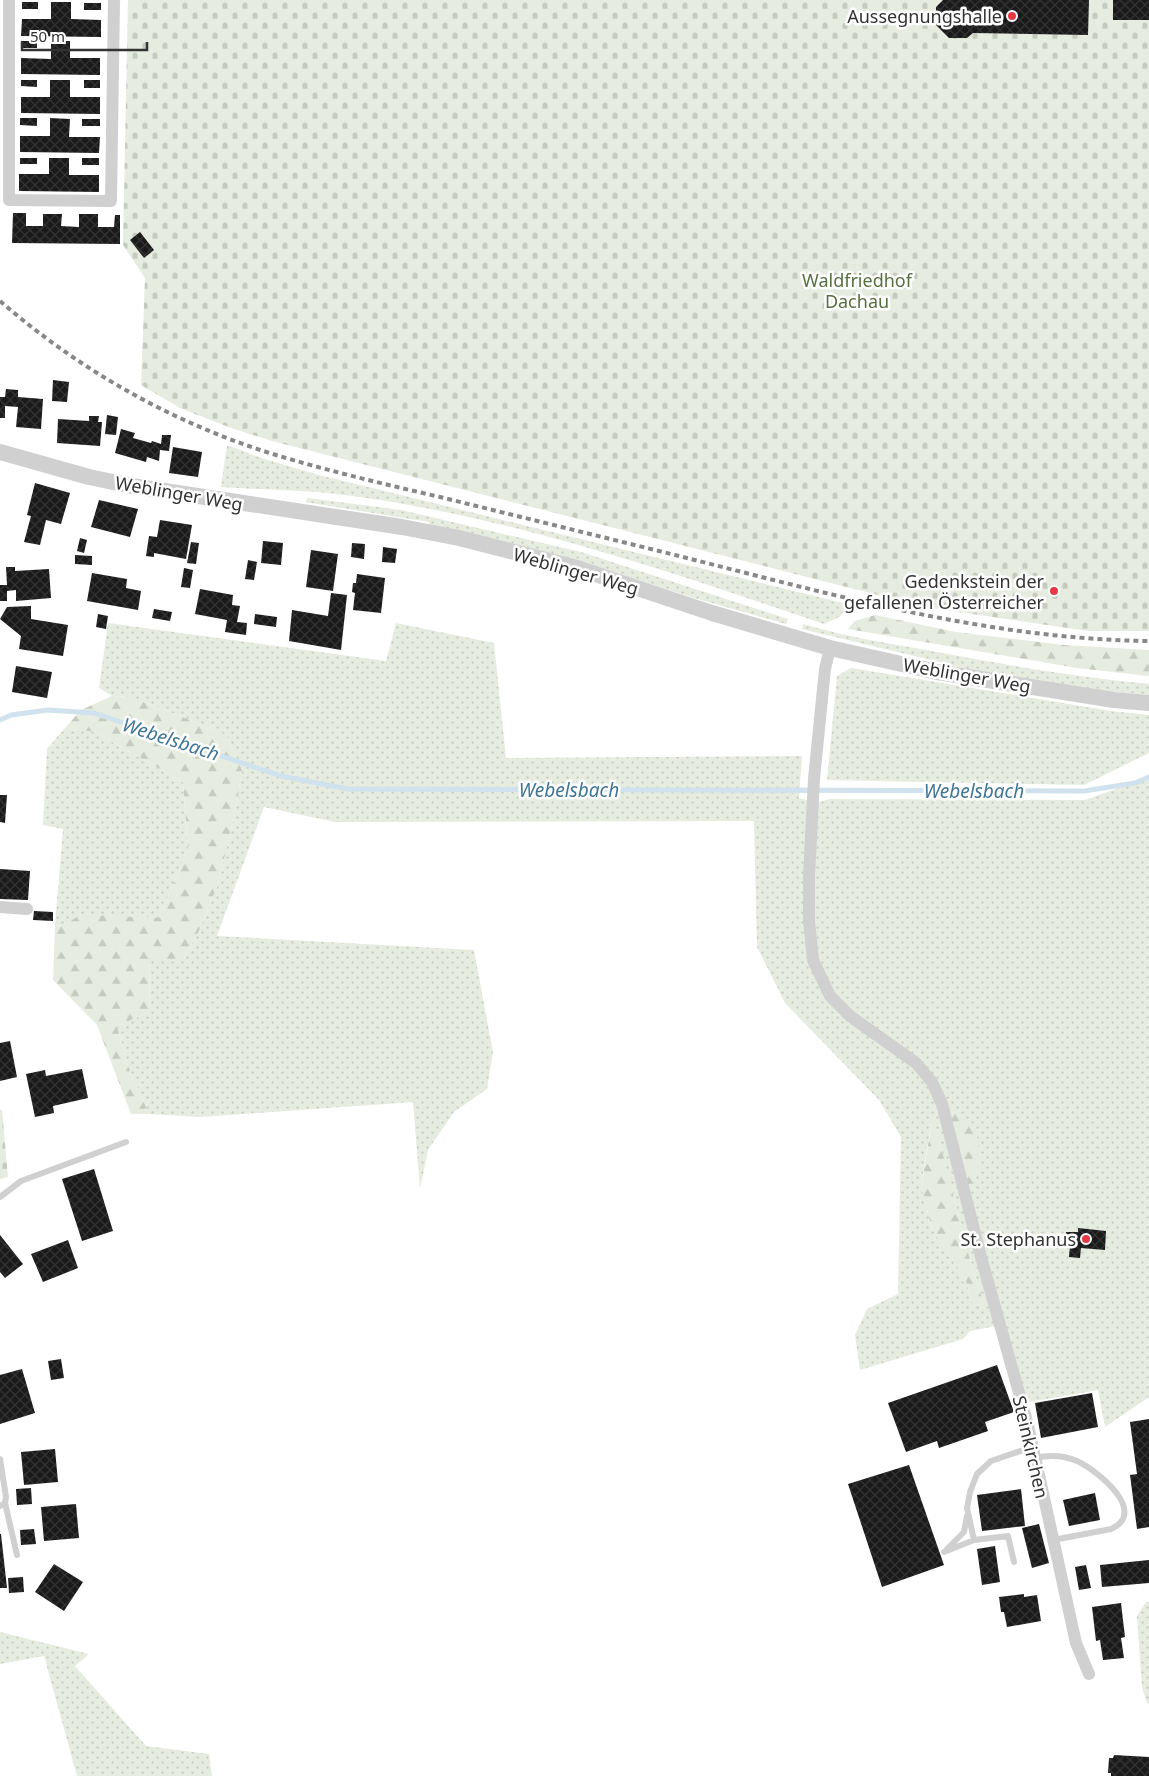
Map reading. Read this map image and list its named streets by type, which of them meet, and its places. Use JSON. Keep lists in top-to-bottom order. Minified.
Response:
{"streets":{"street":["Weblinger Weg","Steinkirchen"]},"crossings":[["Weblinger Weg","Steinkirchen"]],"water":["Webelsbach"],"parks":["Waldfriedhof Dachau"],"places":["Aussegnungshalle","Gedenkstein der gefallenen Österreicher","St. Stephanus"],"scale_bar":"50 m"}
